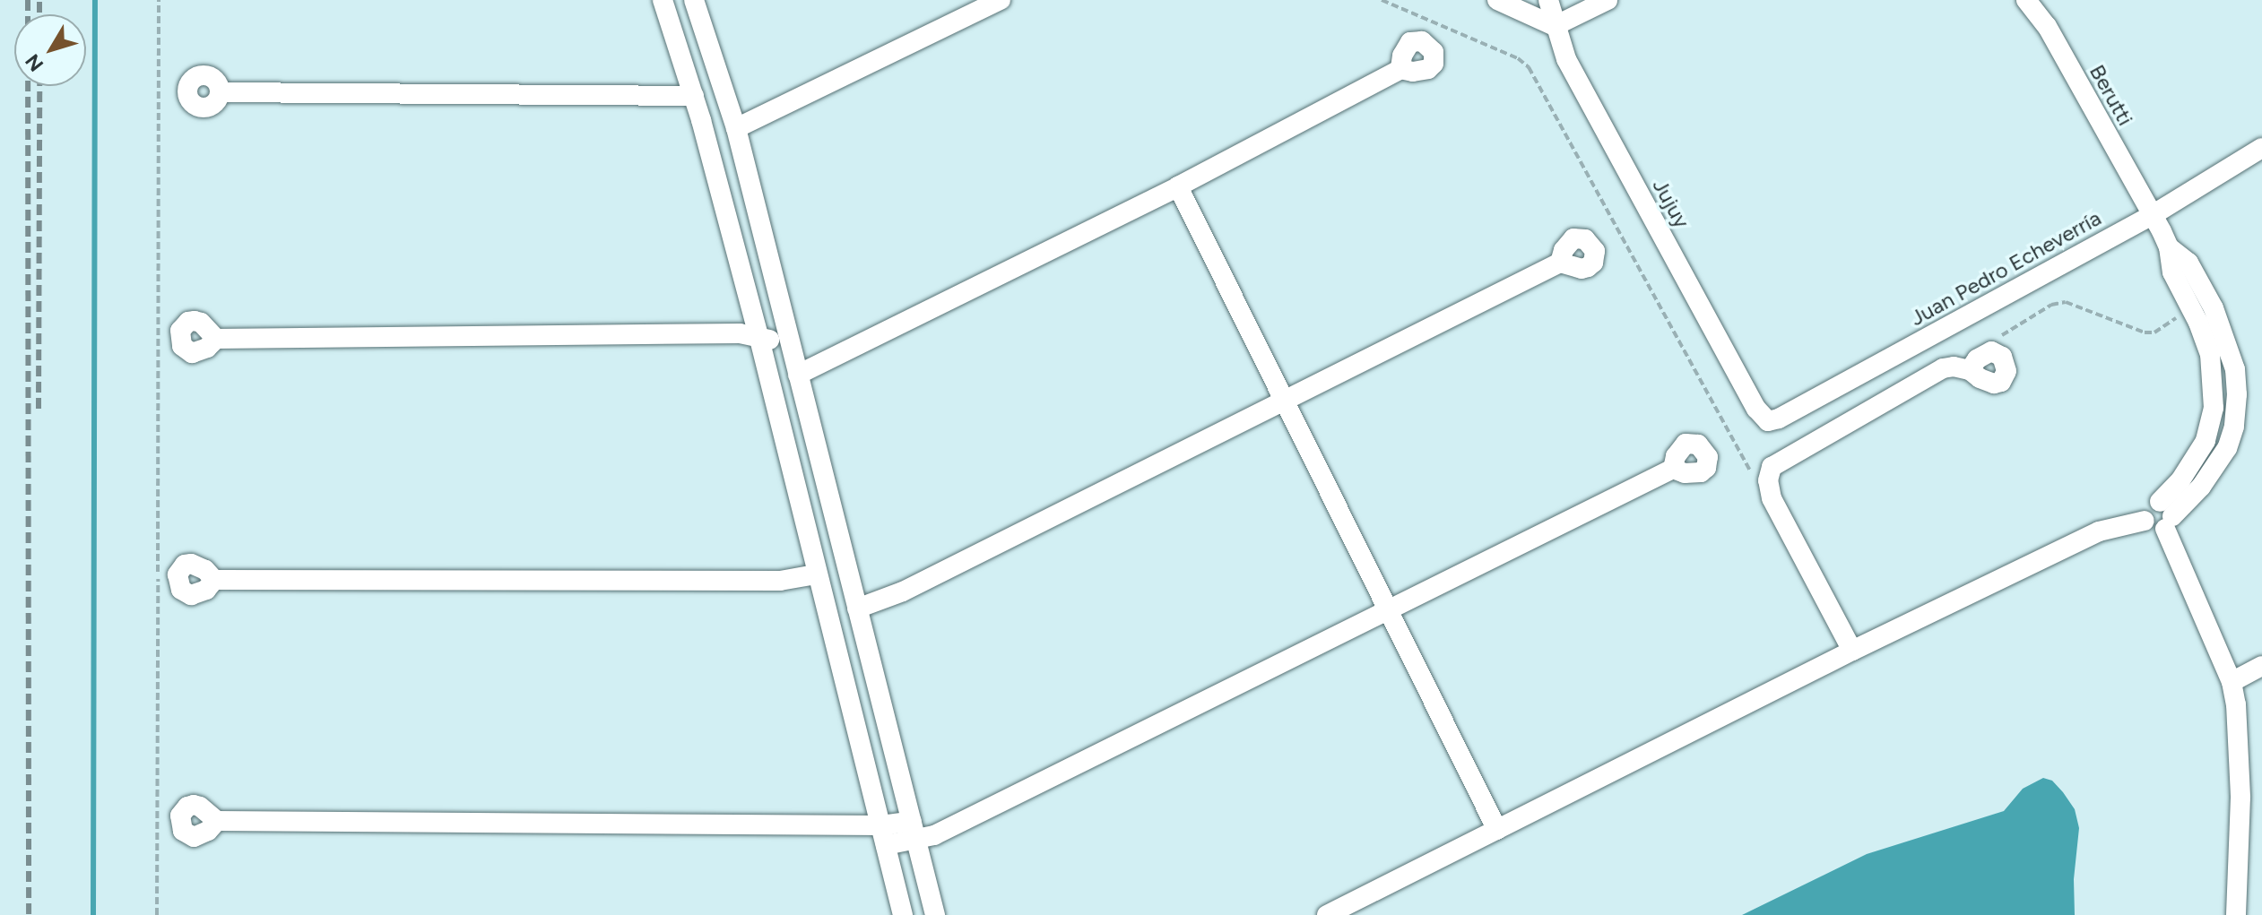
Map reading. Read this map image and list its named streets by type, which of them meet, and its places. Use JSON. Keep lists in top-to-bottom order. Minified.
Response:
{"streets":{"street":["Berutti","Jujuy","Juan Pedro Echeverría"]},"crossings":[["Berutti","Juan Pedro Echeverría"],["Jujuy","Juan Pedro Echeverría"]],"north":"bottom left"}
